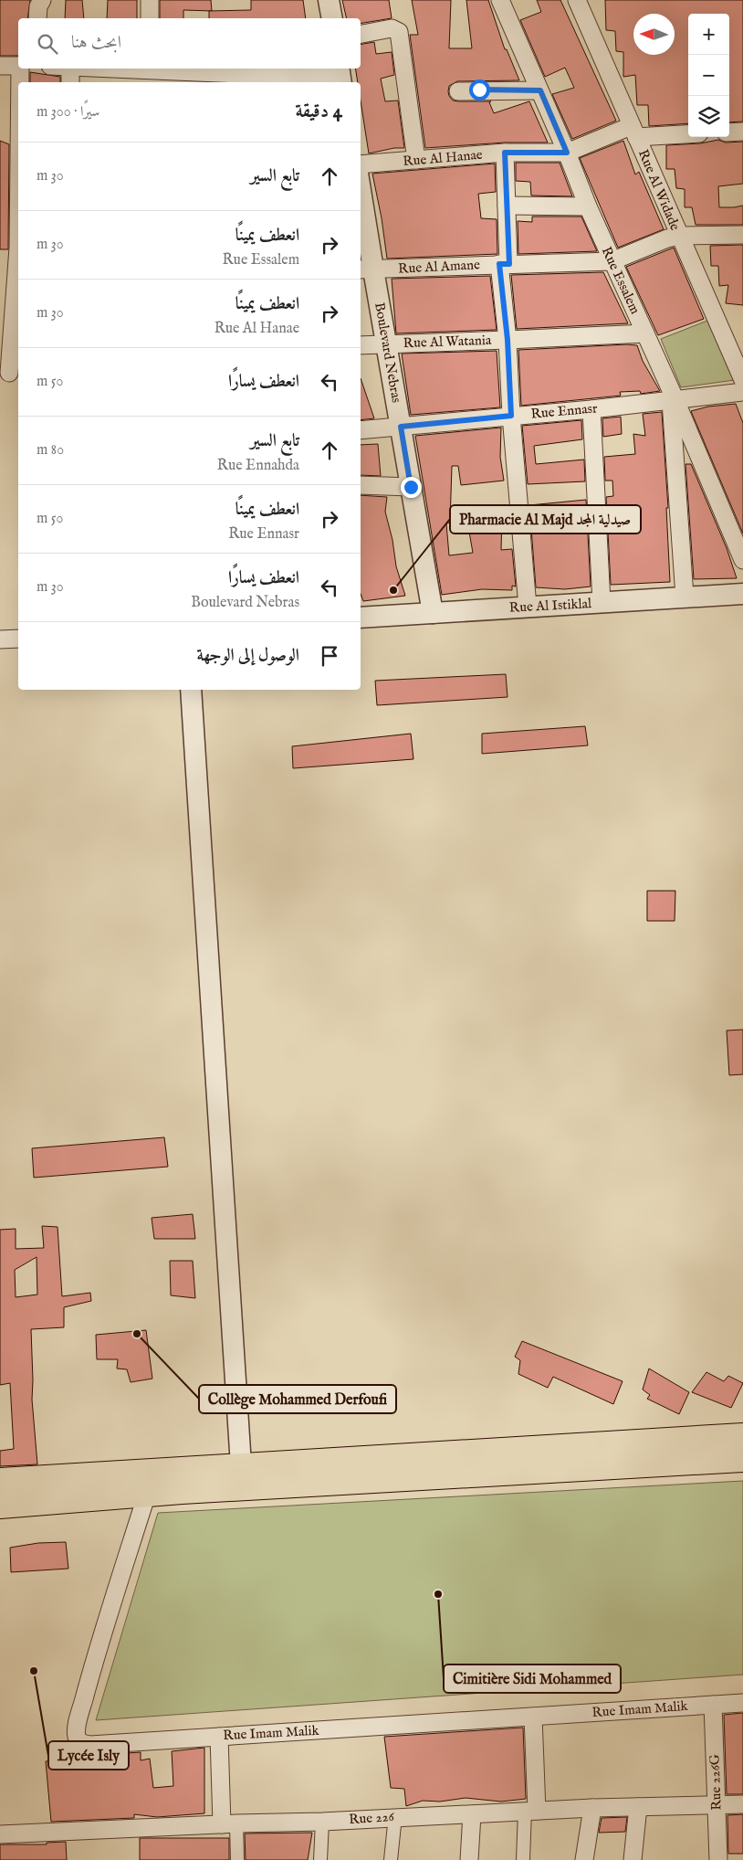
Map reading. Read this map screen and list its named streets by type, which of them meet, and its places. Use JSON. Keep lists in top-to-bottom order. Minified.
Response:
{"streets":{"street":["Rue Al Hanae","Rue Al Widade","Rue Al Amane","Rue Essalem","Rue Al Watania","Boulevard Nebras","Rue Ennasr","Rue Al Istiklal","Rue Imam Malik","Rue 226G","Rue 226"]},"crossings":[["Rue Al Hanae","Rue Al Widade"],["Rue Al Hanae","Rue Essalem"],["Rue Al Widade","Rue Al Amane"],["Rue Al Amane","Rue Essalem"],["Rue Al Amane","Boulevard Nebras"],["Rue Essalem","Rue Al Watania"],["Rue Essalem","Rue Ennasr"],["Rue Al Watania","Boulevard Nebras"],["Boulevard Nebras","Rue Ennasr"],["Boulevard Nebras","Rue Al Istiklal"],["Rue Imam Malik","Rue 226G"],["Rue 226G","Rue 226"]],"places":["Pharmacie Al Majd صيدلية المجد","Collège Mohammed Derfoufi","Cimitière Sidi Mohammed","Lycée Isly"],"north":"left","page":{"map_buttons":["+","−"],"search":"ابحث هنا","heading":["4 دقيقة","سيرًا · 300 m"],"list":[["تابع السير","30 m"],["انعطف يمينًا","Rue Essalem","30 m"],["انعطف يمينًا","Rue Al Hanae","30 m"],["انعطف يسارًا","50 m"],["تابع السير","Rue Ennahda","80 m"],["انعطف يمينًا","Rue Ennasr","50 m"],["انعطف يسارًا","Boulevard Nebras","30 m"],"الوصول إلى الوجهة"]}}
